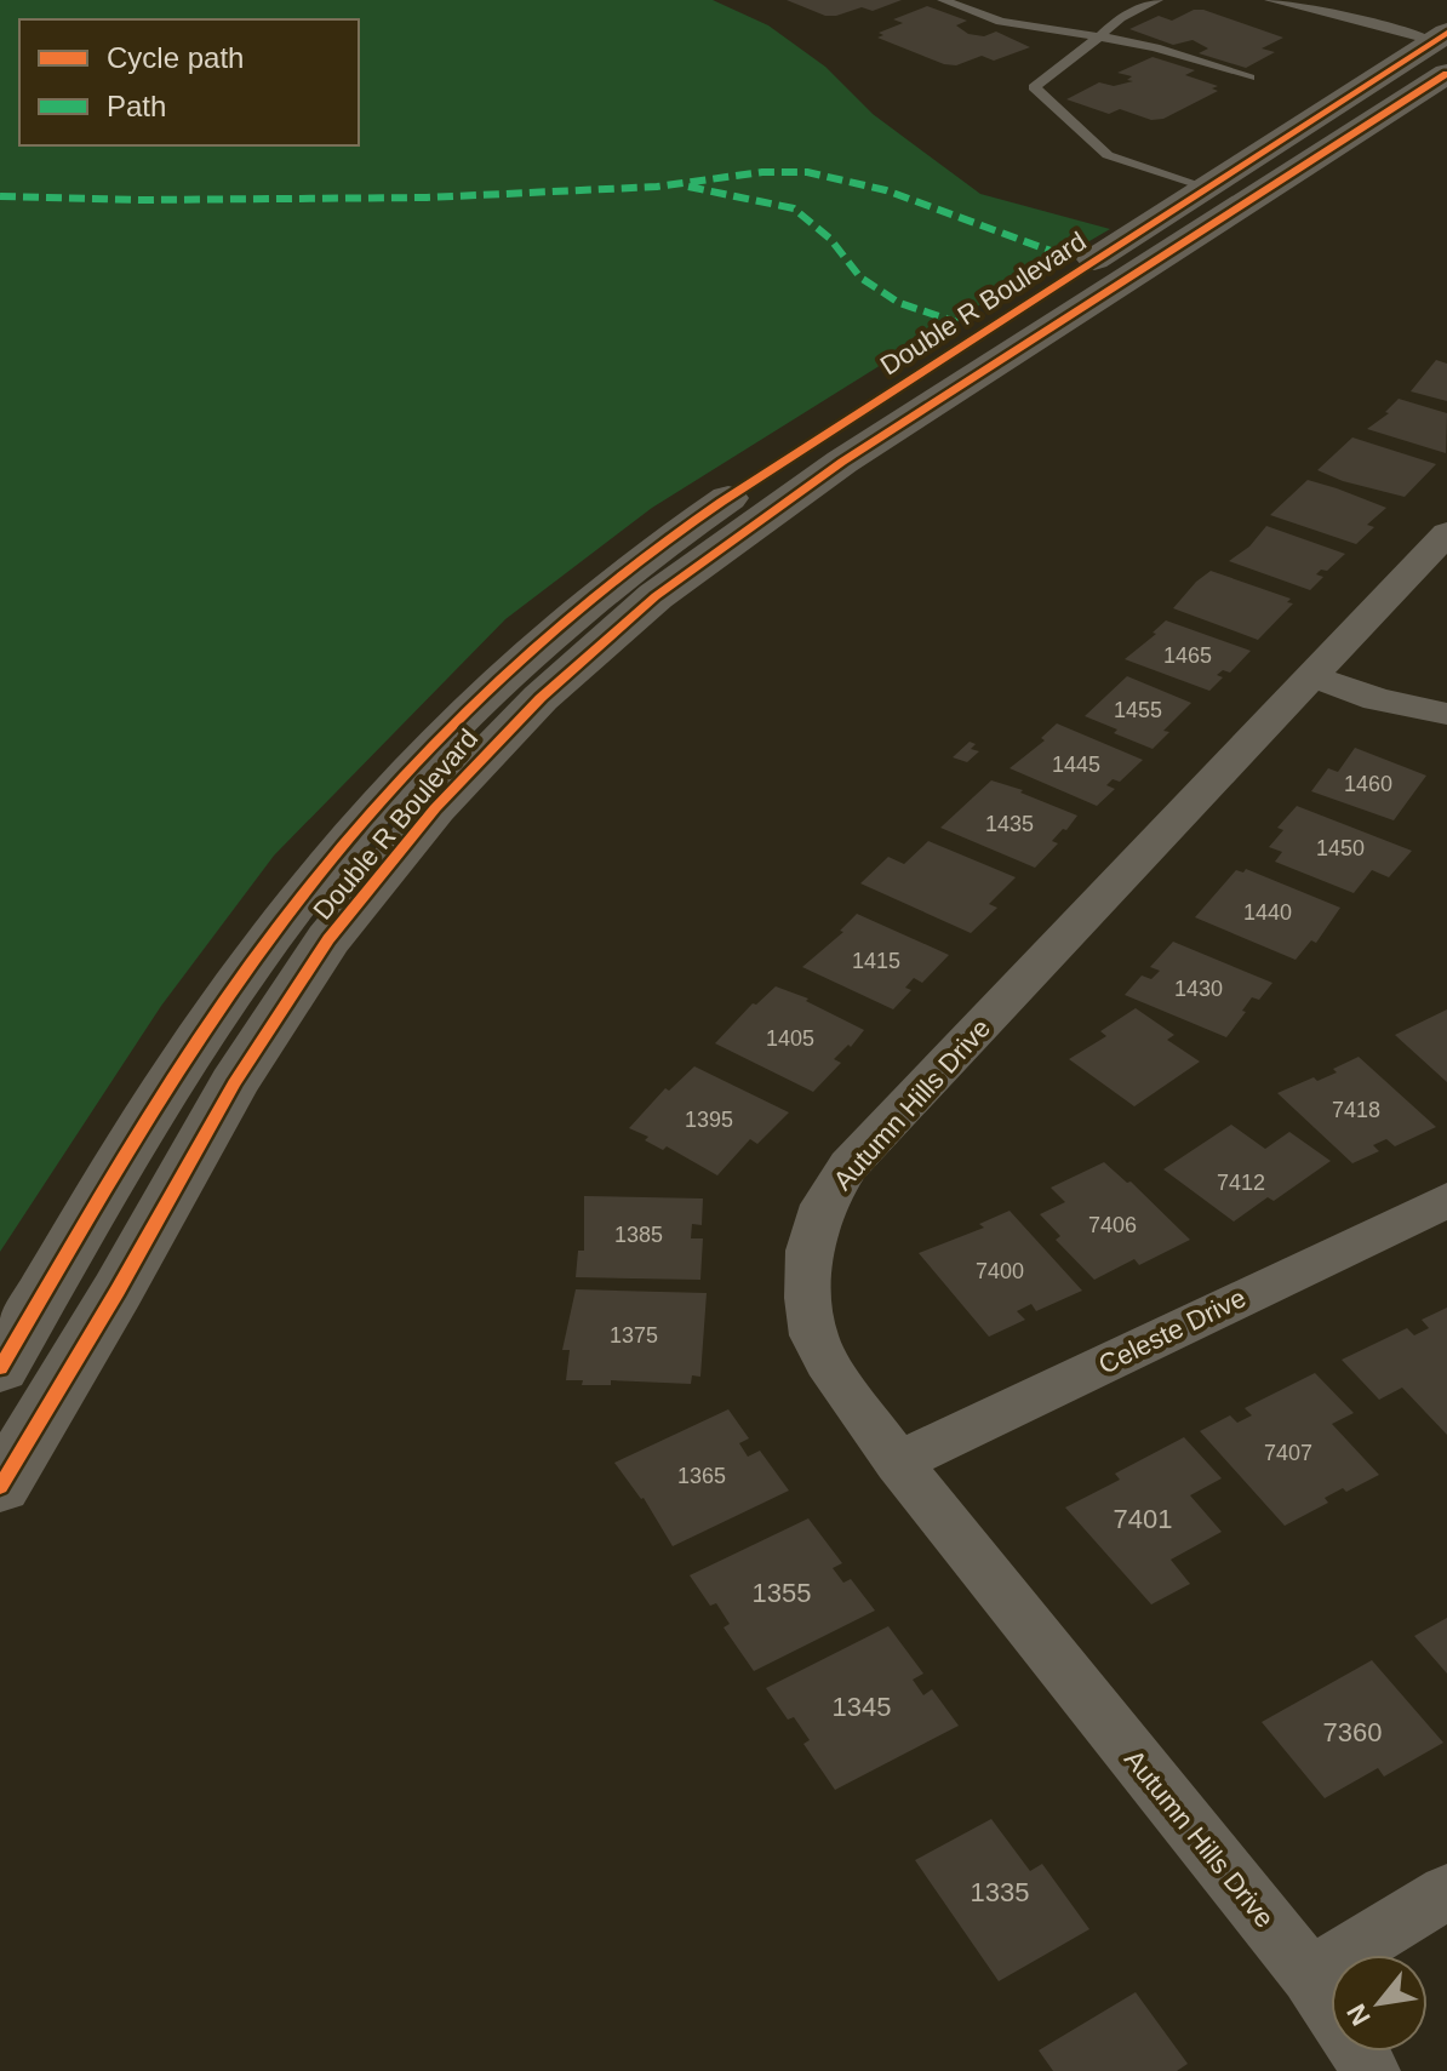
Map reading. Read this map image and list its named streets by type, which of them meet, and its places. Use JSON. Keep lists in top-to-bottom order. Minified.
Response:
{"streets":{"main road":["Double R Boulevard"],"street":["Autumn Hills Drive","Celeste Drive"]},"crossings":[["Autumn Hills Drive","Celeste Drive"]],"house_numbers":["1465","1455","1445","1460","1435","1450","1440","1415","1430","1405","7418","1395","7412","7406","1385","7400","1375","7407","1365","7401","1355","1345","7360","1335"],"legend":["Cycle path","Path"],"north":"bottom left"}
